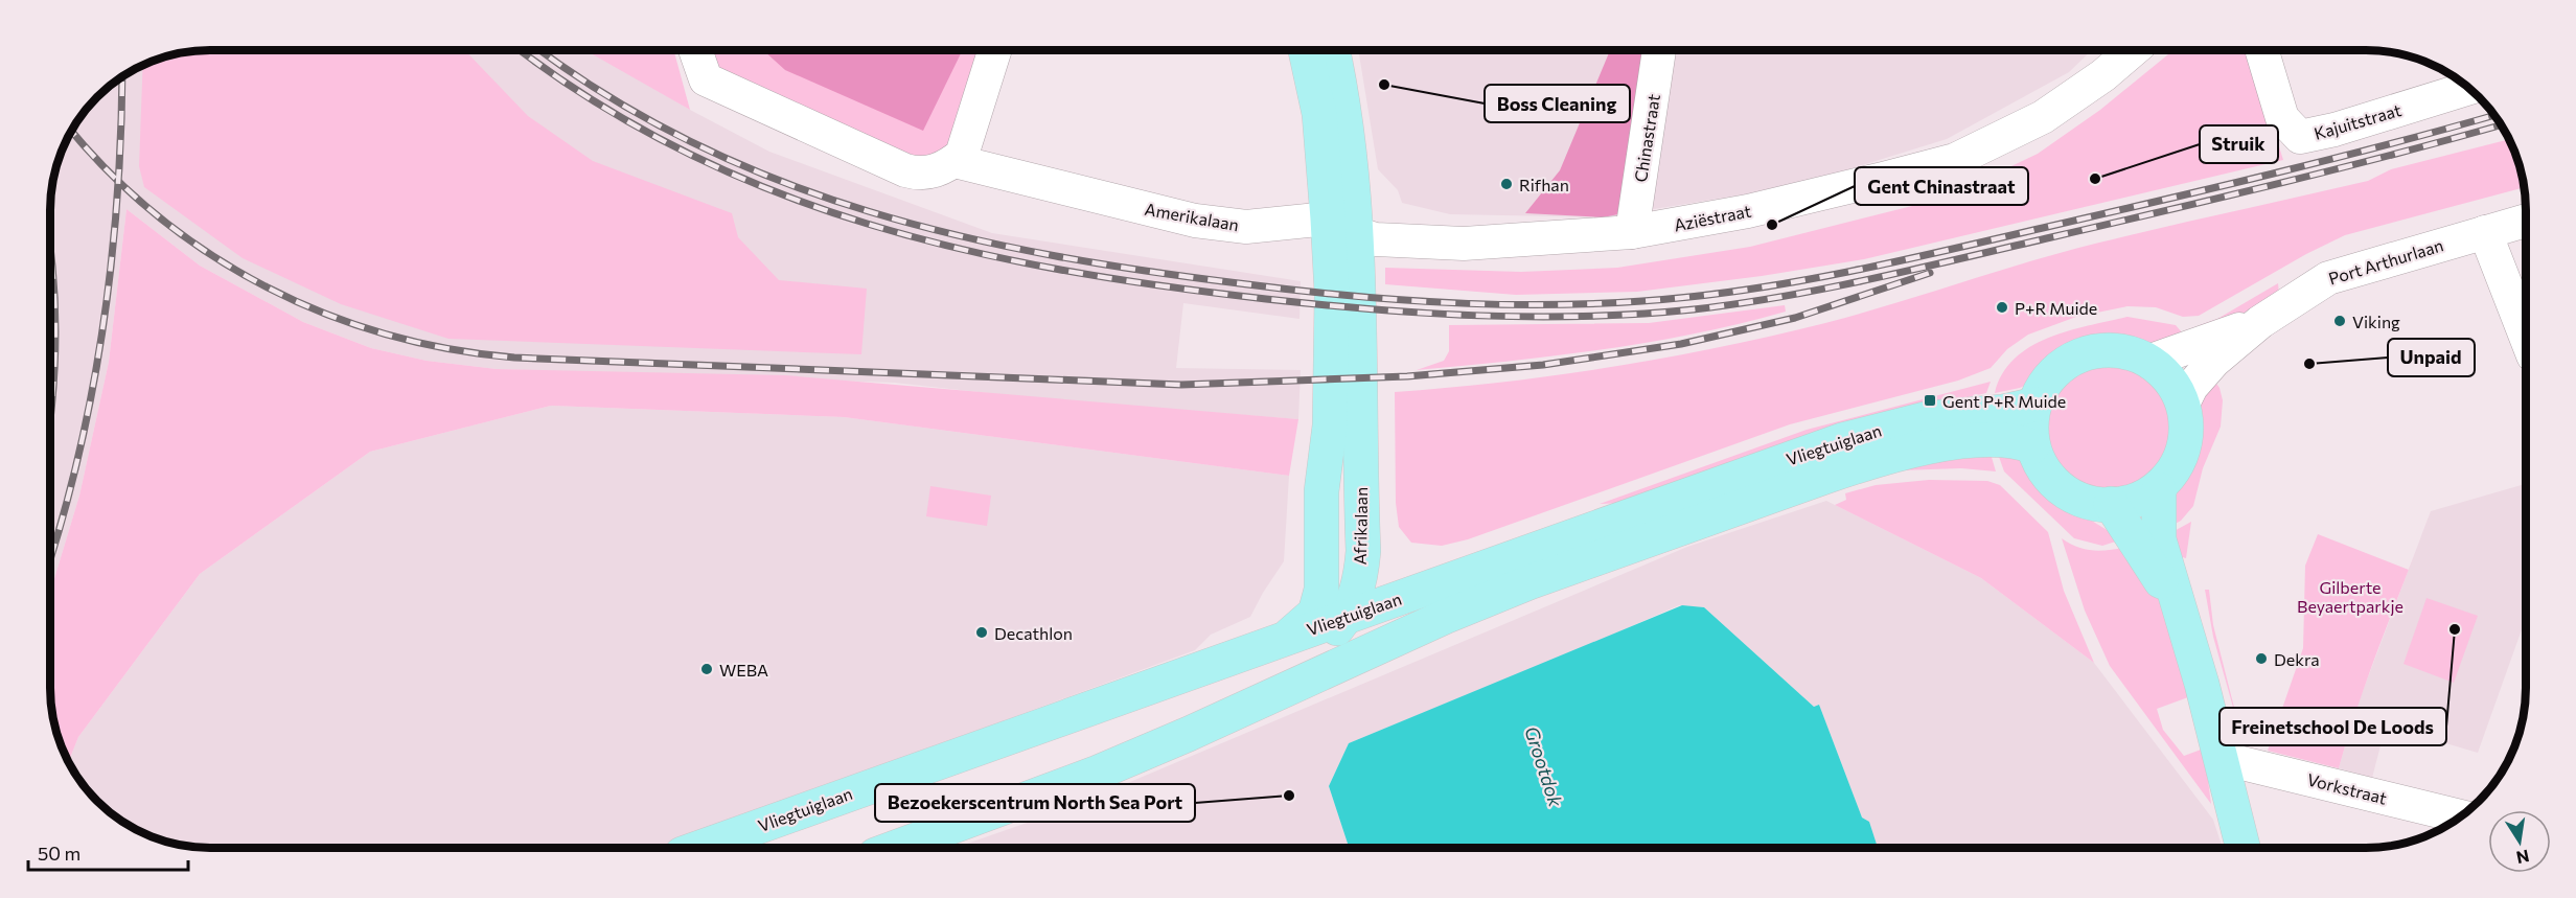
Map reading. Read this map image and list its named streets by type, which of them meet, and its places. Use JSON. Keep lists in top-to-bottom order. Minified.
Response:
{"streets":{"main road":["Vliegtuiglaan","Afrikalaan"],"street":["Kajuitstraat","Chinastraat","Amerikalaan","Aziëstraat","Port Arthurlaan","Vorkstraat"]},"crossings":[["Chinastraat","Aziëstraat"],["Amerikalaan","Afrikalaan"],["Aziëstraat","Afrikalaan"],["Port Arthurlaan","Vliegtuiglaan"],["Vliegtuiglaan","Afrikalaan"]],"water":["Grootdok"],"parks":["Gilberte Beyaertparkje"],"places":{"other":["Boss Cleaning","Struik","Rifhan","Gent Chinastraat","P+R Muide","Viking","Unpaid","Freinetschool De Loods","Decathlon","Dekra","WEBA","Bezoekerscentrum North Sea Port"],"transit":["Gent P+R Muide"]},"scale_bar":"50 m","north":"bottom"}
